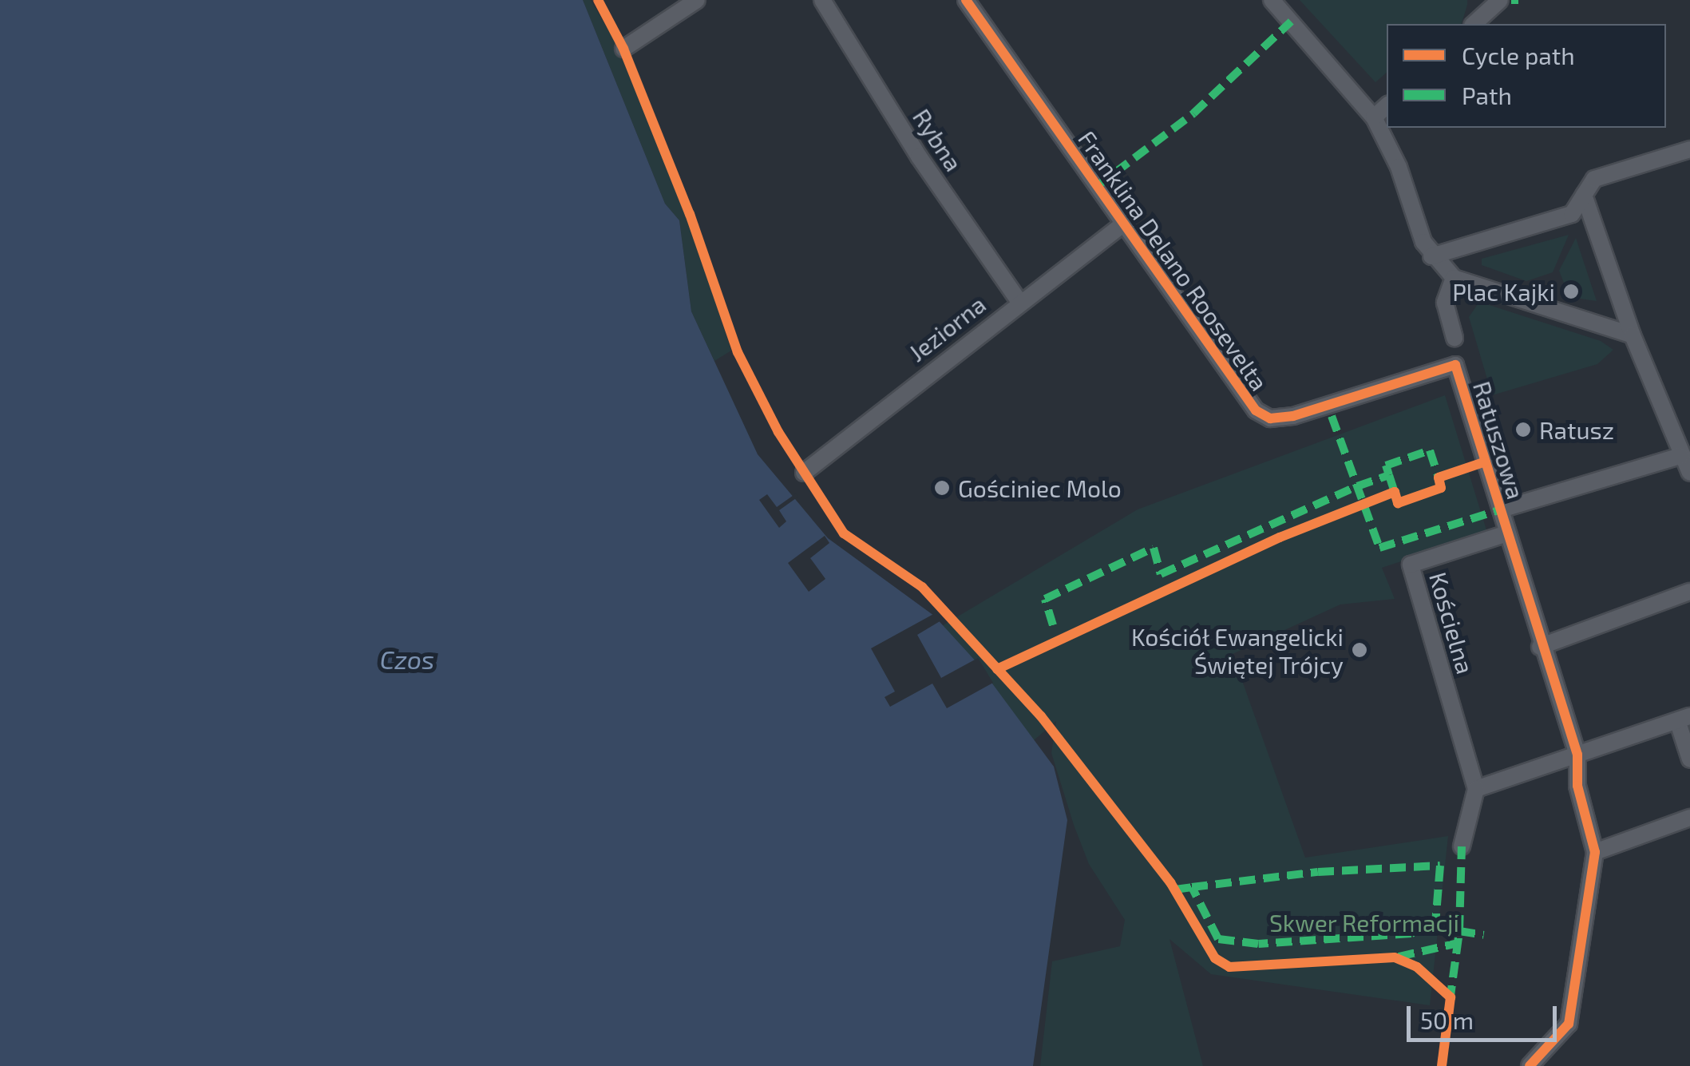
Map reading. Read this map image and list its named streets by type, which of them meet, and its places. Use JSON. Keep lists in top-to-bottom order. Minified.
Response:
{"streets":{"street":["Rybna","Franklina Delano Roosevelta","Jeziorna","Ratuszowa","Kościelna"]},"crossings":[["Rybna","Jeziorna"],["Franklina Delano Roosevelta","Jeziorna"],["Franklina Delano Roosevelta","Ratuszowa"],["Ratuszowa","Kościelna"]],"water":["Czos"],"parks":["Skwer Reformacji"],"places":["Plac Kajki","Ratusz","Gościniec Molo","Kościół Ewangelicki Świętej Trójcy"],"legend":["Cycle path","Path"],"scale_bar":"50 m"}
